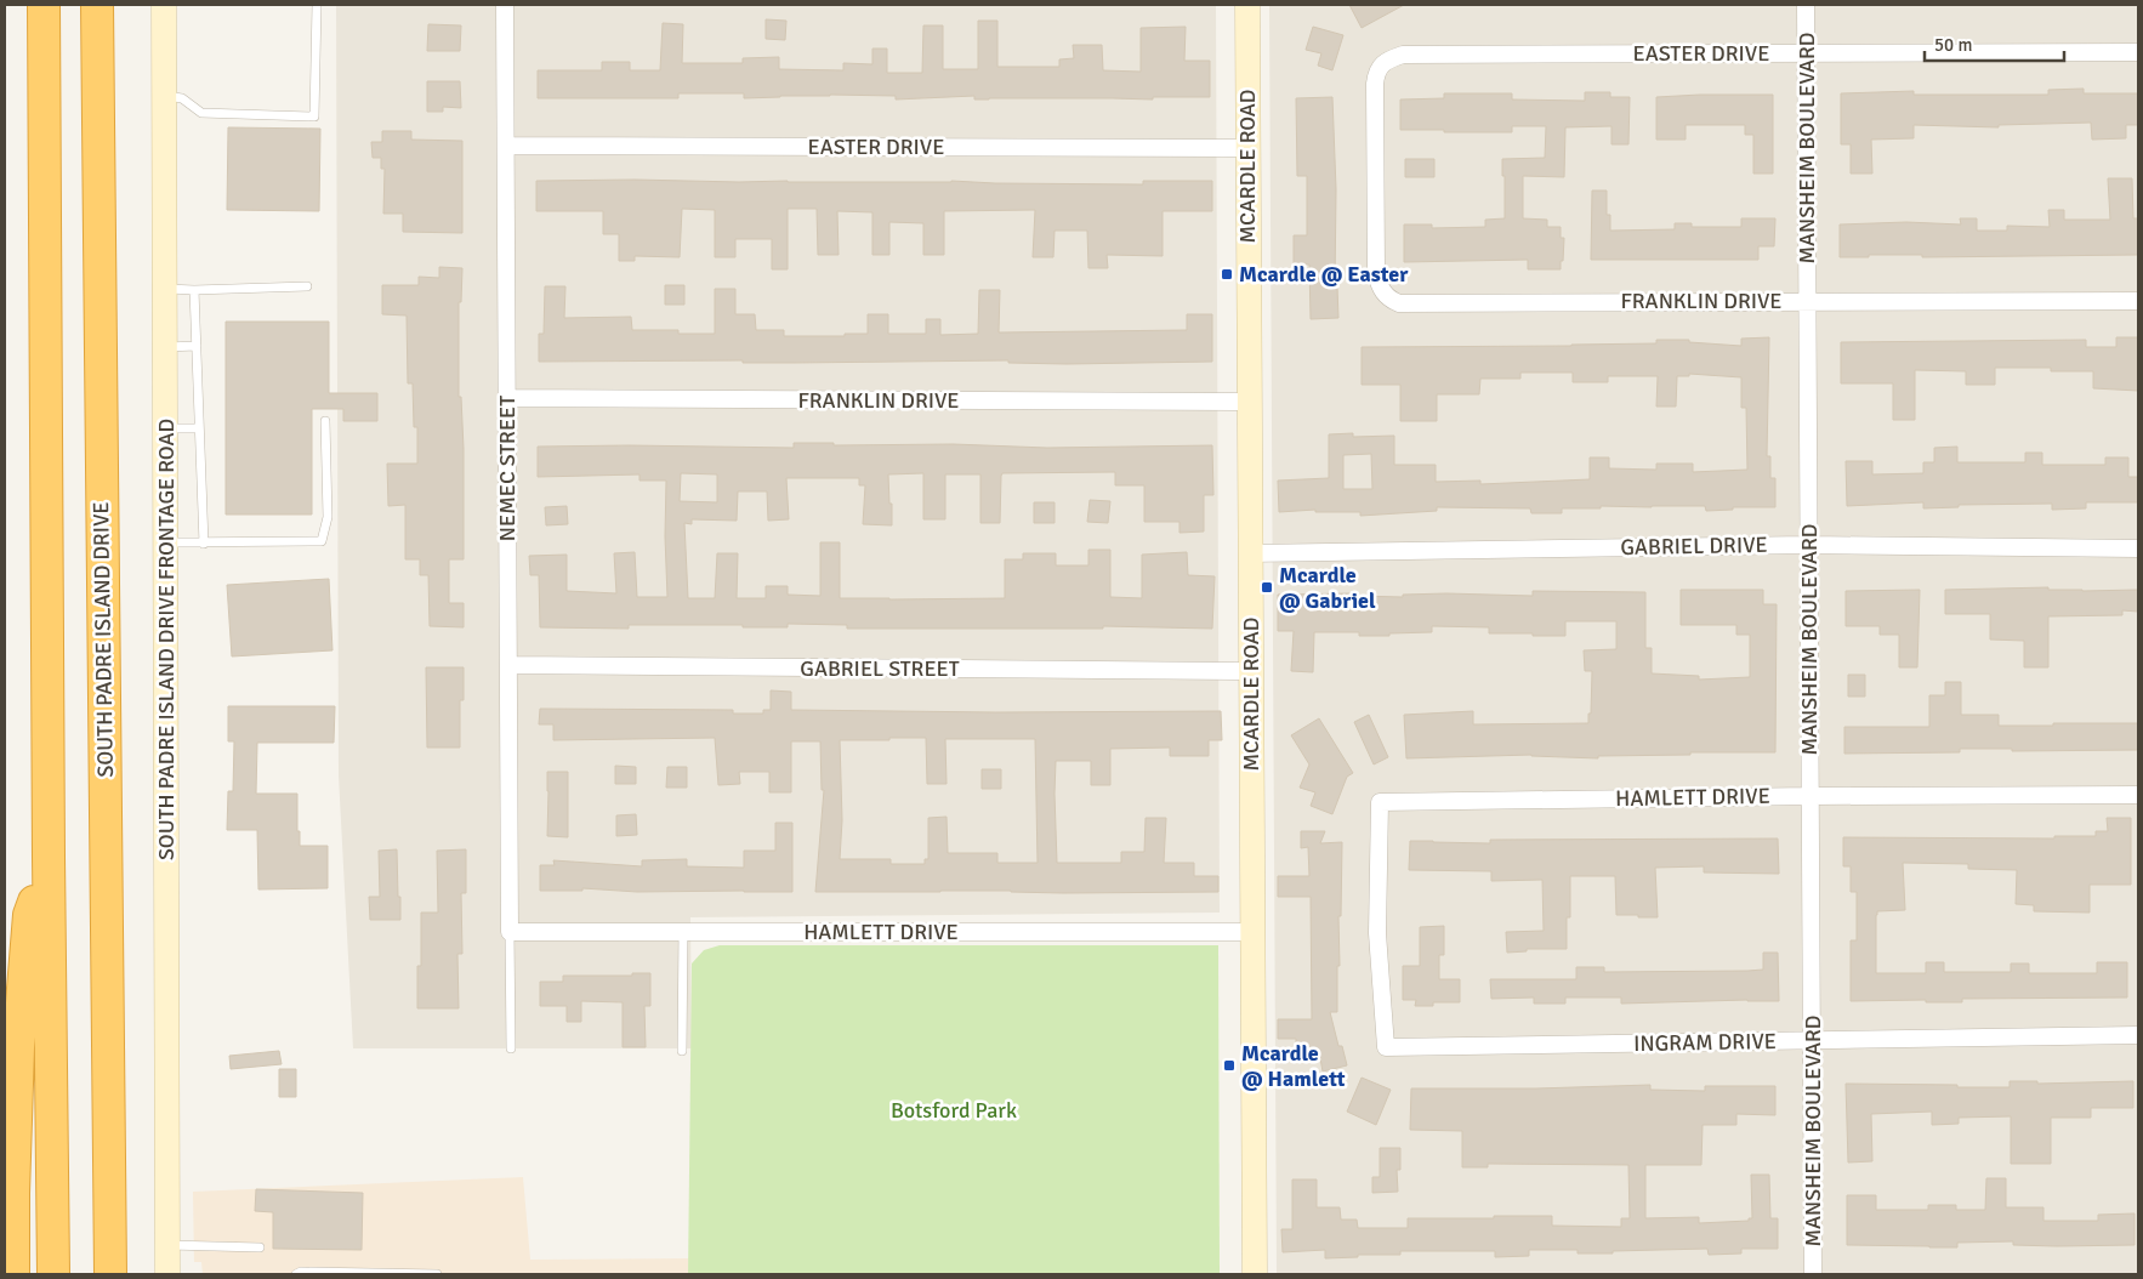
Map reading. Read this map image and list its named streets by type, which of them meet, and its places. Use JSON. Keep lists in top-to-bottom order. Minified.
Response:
{"streets":{"highway":["SOUTH PADRE ISLAND DRIVE"],"main road":["MCARDLE ROAD","SOUTH PADRE ISLAND DRIVE FRONTAGE ROAD"],"street":["EASTER DRIVE","MANSHEIM BOULEVARD","FRANKLIN DRIVE","NEMEC STREET","GABRIEL DRIVE","GABRIEL STREET","HAMLETT DRIVE","INGRAM DRIVE"]},"crossings":[["EASTER DRIVE","MANSHEIM BOULEVARD"],["EASTER DRIVE","MCARDLE ROAD"],["EASTER DRIVE","FRANKLIN DRIVE"],["EASTER DRIVE","NEMEC STREET"],["MANSHEIM BOULEVARD","FRANKLIN DRIVE"],["MANSHEIM BOULEVARD","GABRIEL DRIVE"],["MANSHEIM BOULEVARD","HAMLETT DRIVE"],["MANSHEIM BOULEVARD","INGRAM DRIVE"],["MCARDLE ROAD","FRANKLIN DRIVE"],["MCARDLE ROAD","GABRIEL DRIVE"],["MCARDLE ROAD","GABRIEL STREET"],["MCARDLE ROAD","HAMLETT DRIVE"],["FRANKLIN DRIVE","NEMEC STREET"],["NEMEC STREET","GABRIEL STREET"],["NEMEC STREET","HAMLETT DRIVE"],["HAMLETT DRIVE","INGRAM DRIVE"]],"parks":["Botsford Park"],"places":{"transit":["Mcardle @ Easter","Mcardle @ Gabriel","Mcardle @ Hamlett"]},"scale_bar":"50 m"}
